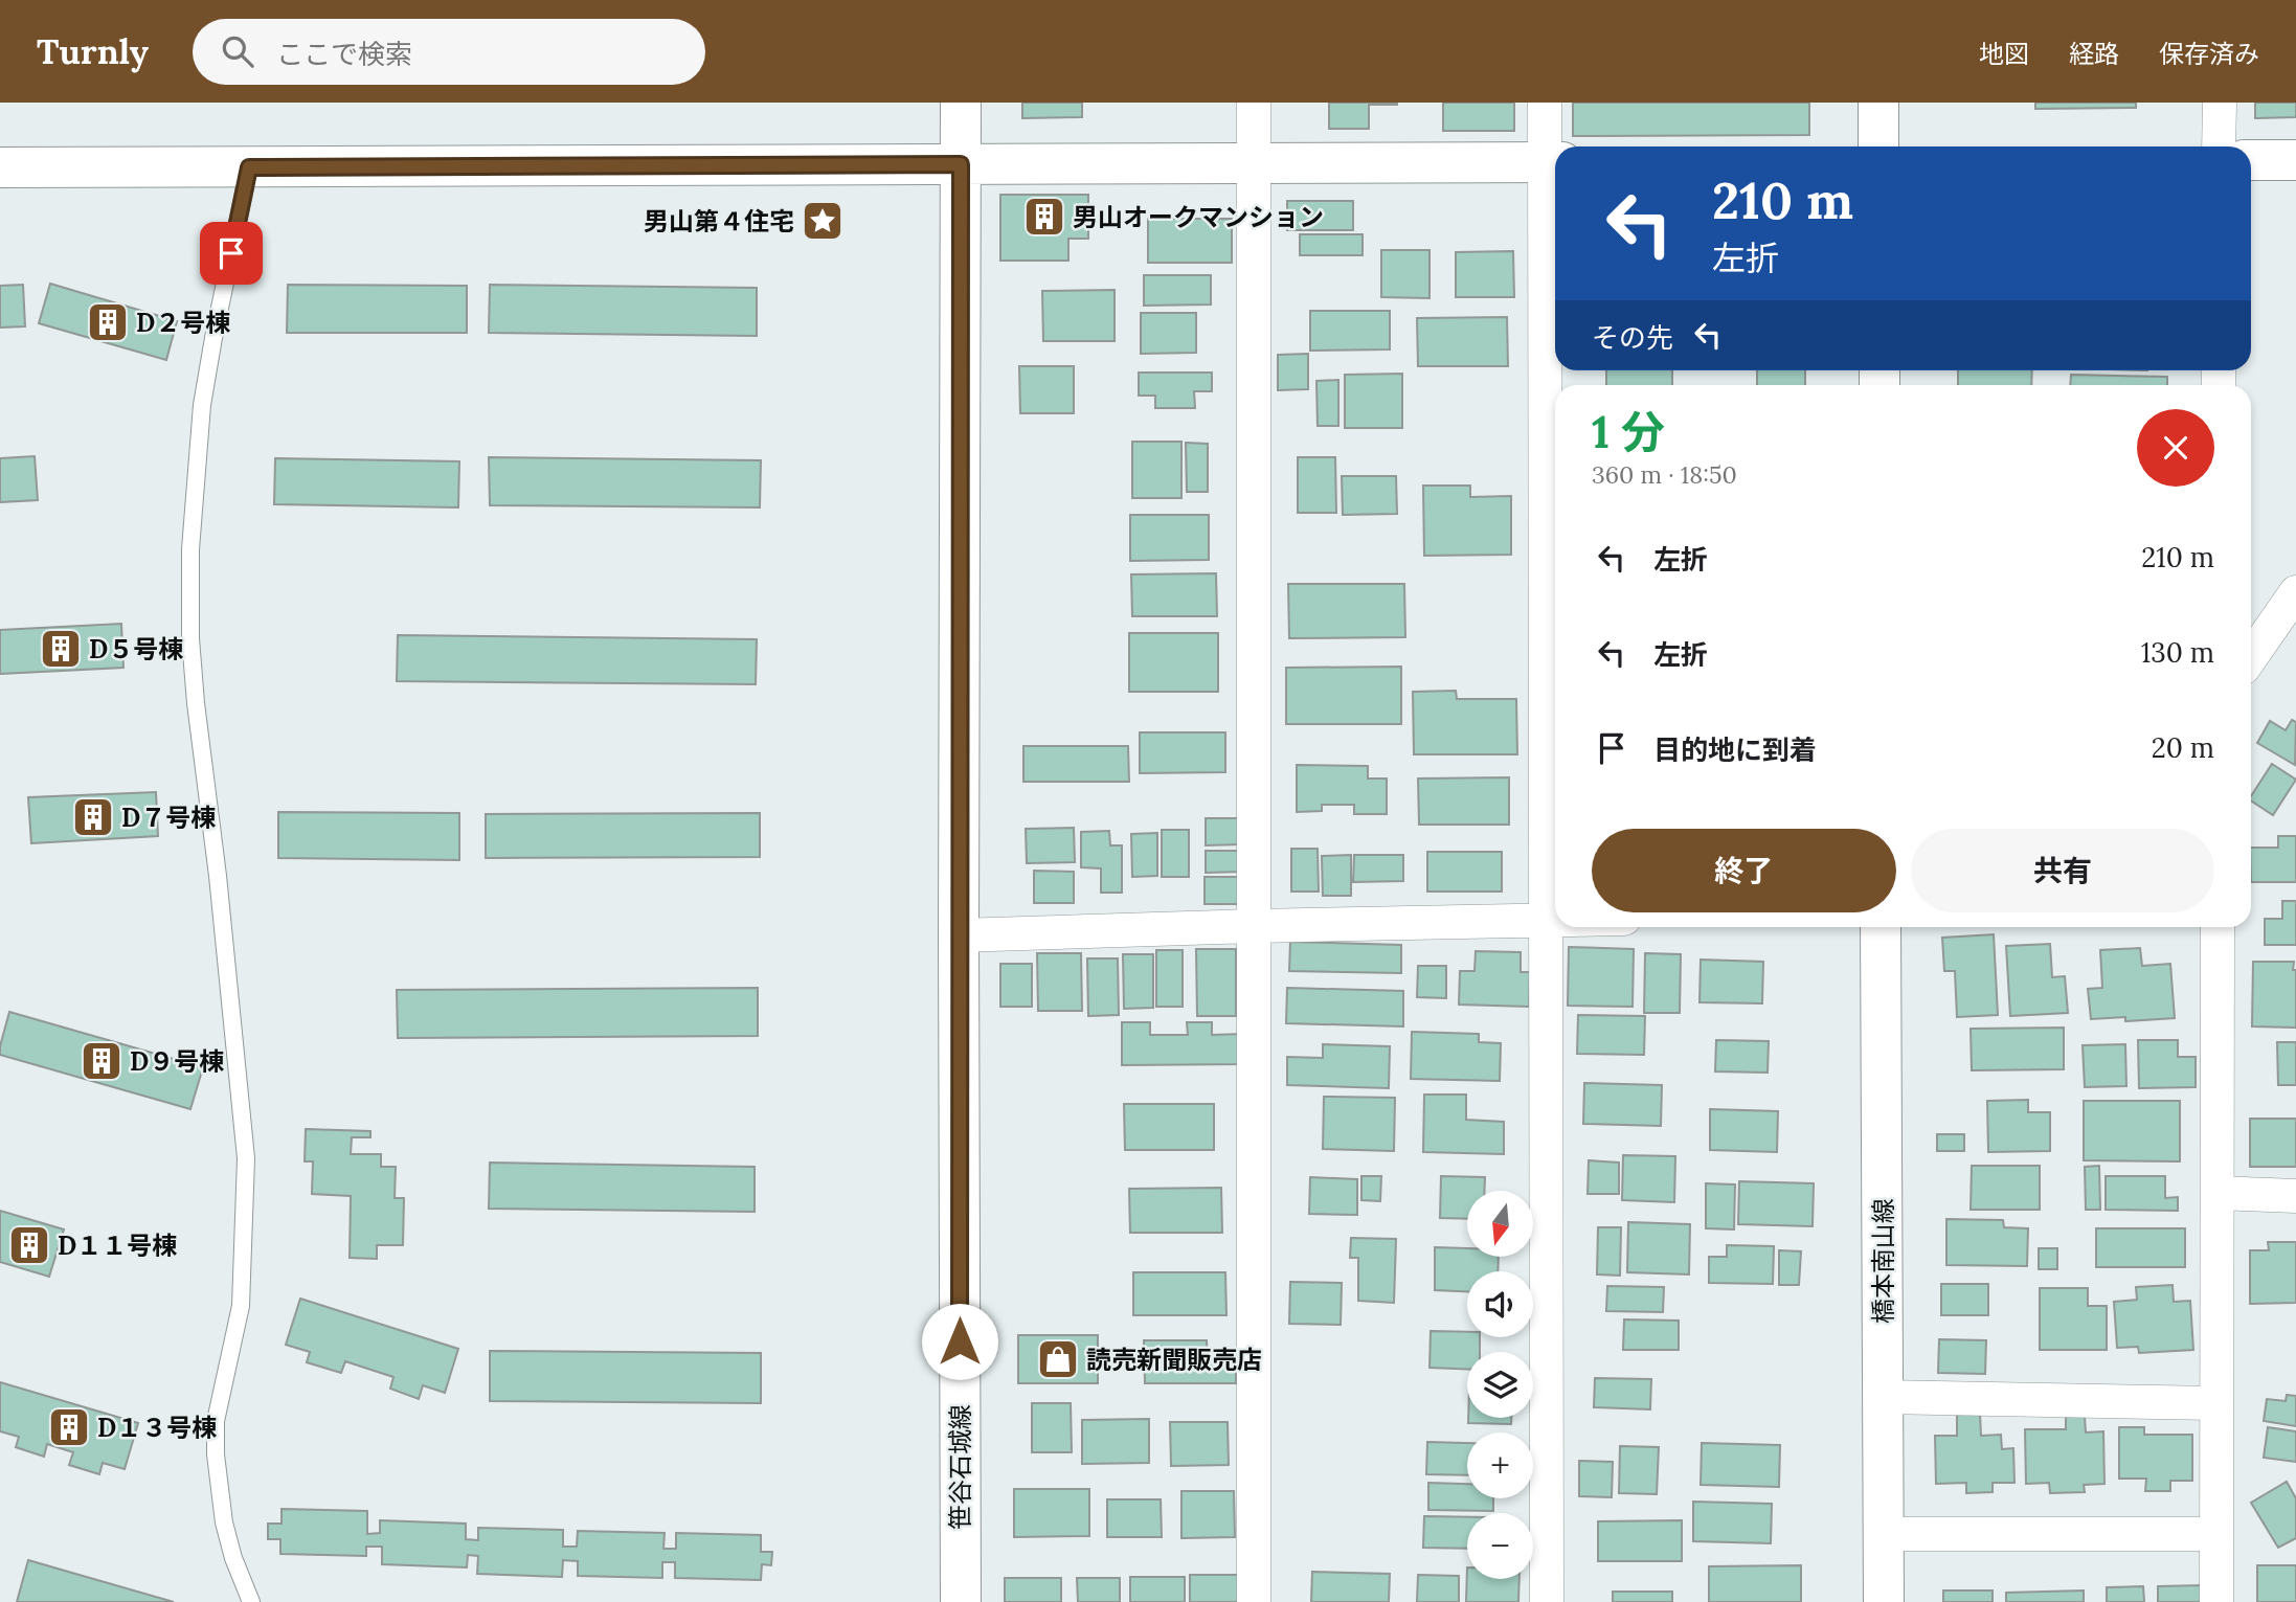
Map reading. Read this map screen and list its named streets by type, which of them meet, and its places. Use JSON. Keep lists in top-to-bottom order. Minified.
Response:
{"streets":{"street":["橋本南山線","笹谷石城線"]},"places":{"building":["男山オークマンション","D２号棟","D５号棟","D７号棟","D９号棟","D１１号棟","D１３号棟"],"place":["男山第４住宅"],"shop":["読売新聞販売店"]},"north":"bottom","page":{"header":"Turnly","search":"ここで検索","nav":["地図","経路","保存済み"],"turn":["210 m","左折"],"then":"その先","heading":["1 分","360 m · 18:50"],"list":[{"name":"左折","value":"210 m"},{"name":"左折","value":"130 m"},{"name":"目的地に到着","value":"20 m"}],"buttons":["終了","共有"],"map_buttons":["+","−"]}}
